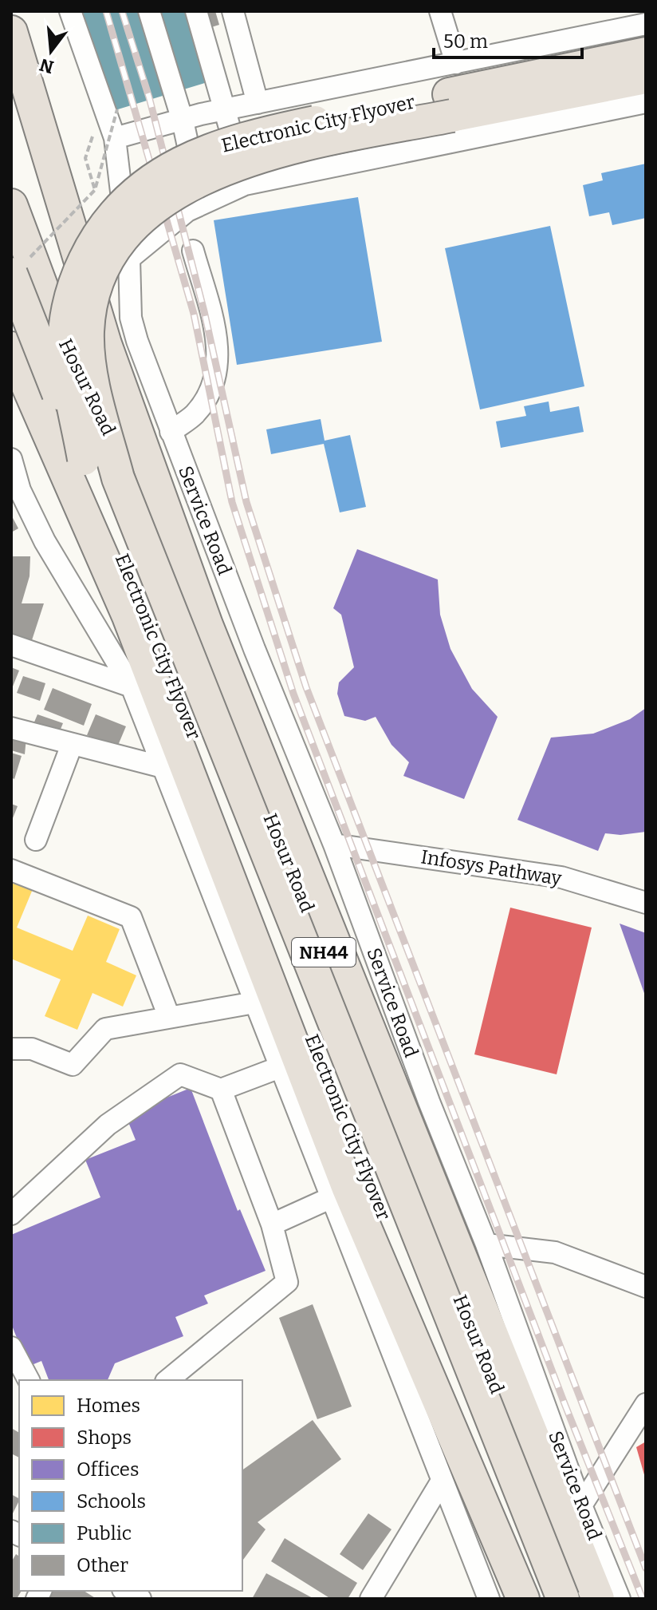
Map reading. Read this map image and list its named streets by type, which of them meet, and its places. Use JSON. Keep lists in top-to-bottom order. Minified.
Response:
{"streets":{"highway":["Electronic City Flyover","Hosur Road","NH44"],"street":["Service Road","Infosys Pathway"]},"crossings":[["Service Road","Infosys Pathway"]],"legend":["Homes","Shops","Offices","Schools","Public","Other"],"scale_bar":"50 m","north":"bottom"}
